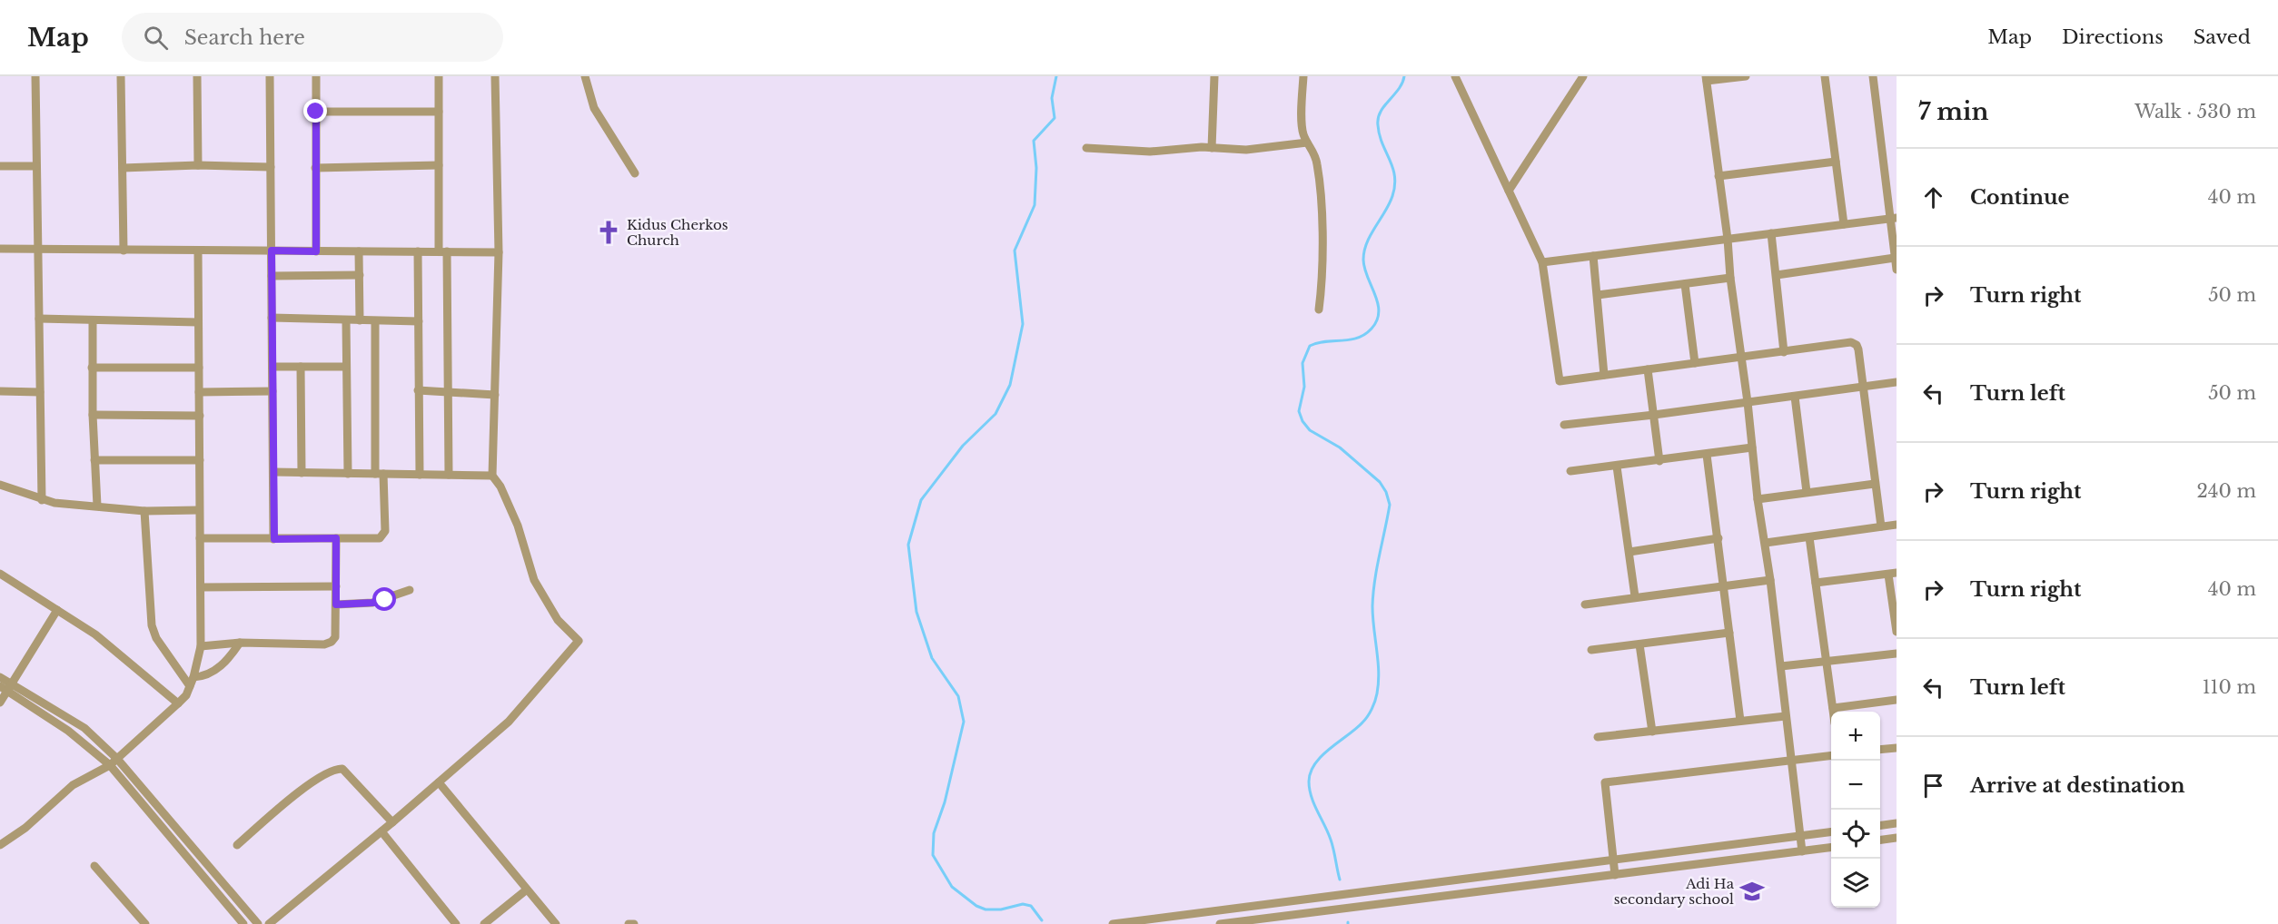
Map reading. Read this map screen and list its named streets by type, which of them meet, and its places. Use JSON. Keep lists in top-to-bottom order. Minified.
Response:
{"places":{"church":["Kidus Cherkos Church"],"school or university":["Adi Ha secondary school"]},"page":{"header":"Map","search":"Search here","nav":["Map","Directions","Saved"],"heading":["7 min","Walk · 530 m"],"list":[["Continue","40 m"],["Turn right","50 m"],["Turn left","50 m"],["Turn right","240 m"],["Turn right","40 m"],["Turn left","110 m"],"Arrive at destination"],"map_buttons":["+","−"]}}
